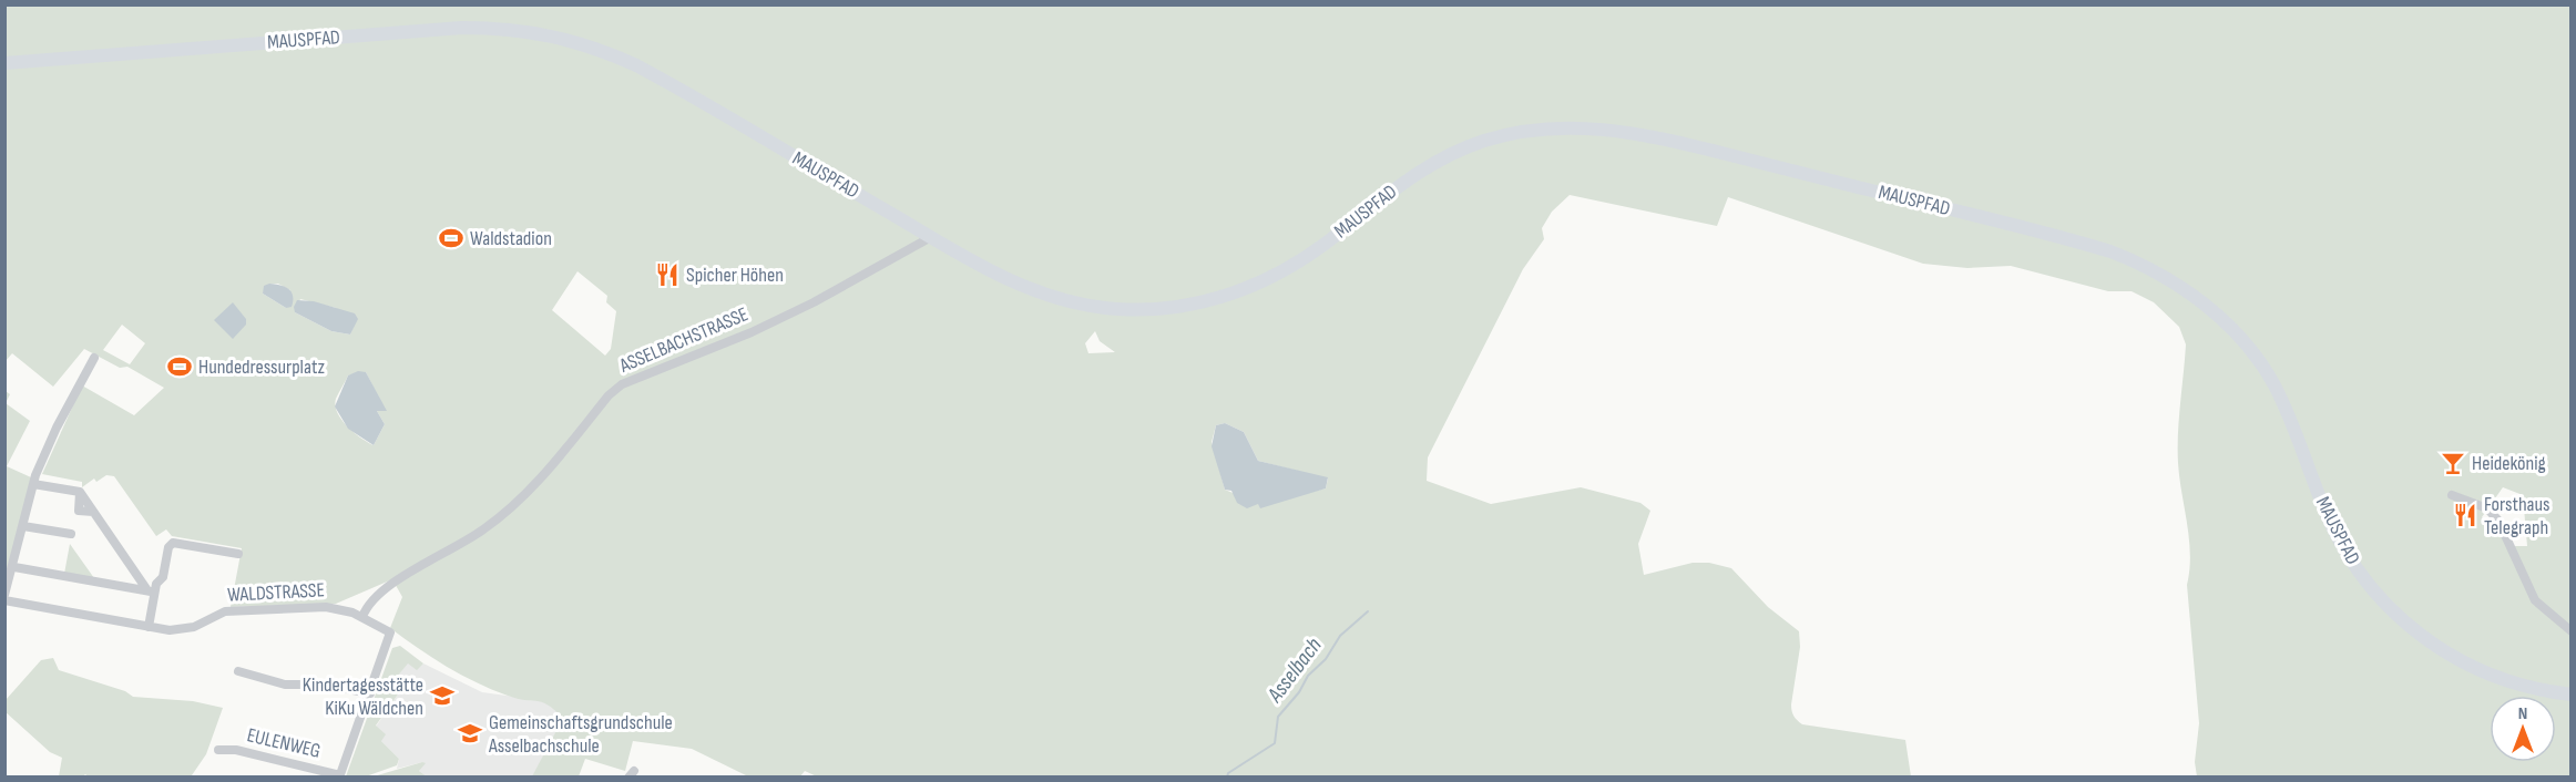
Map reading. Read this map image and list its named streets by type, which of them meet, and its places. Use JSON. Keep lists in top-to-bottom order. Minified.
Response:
{"streets":{"street":["MAUSPFAD","ASSELBACHSTRASSE","WALDSTRASSE","EULENWEG"]},"crossings":[["MAUSPFAD","ASSELBACHSTRASSE"],["ASSELBACHSTRASSE","WALDSTRASSE"]],"water":["Asselbach"],"places":{"sports":["Waldstadion","Hundedressurplatz"],"restaurant":["Spicher Höhen","Forsthaus Telegraph"],"bar":["Heidekönig"],"school or university":["Kindertagesstätte KiKu Wäldchen","Gemeinschaftsgrundschule Asselbachschule"]},"north":"top"}
